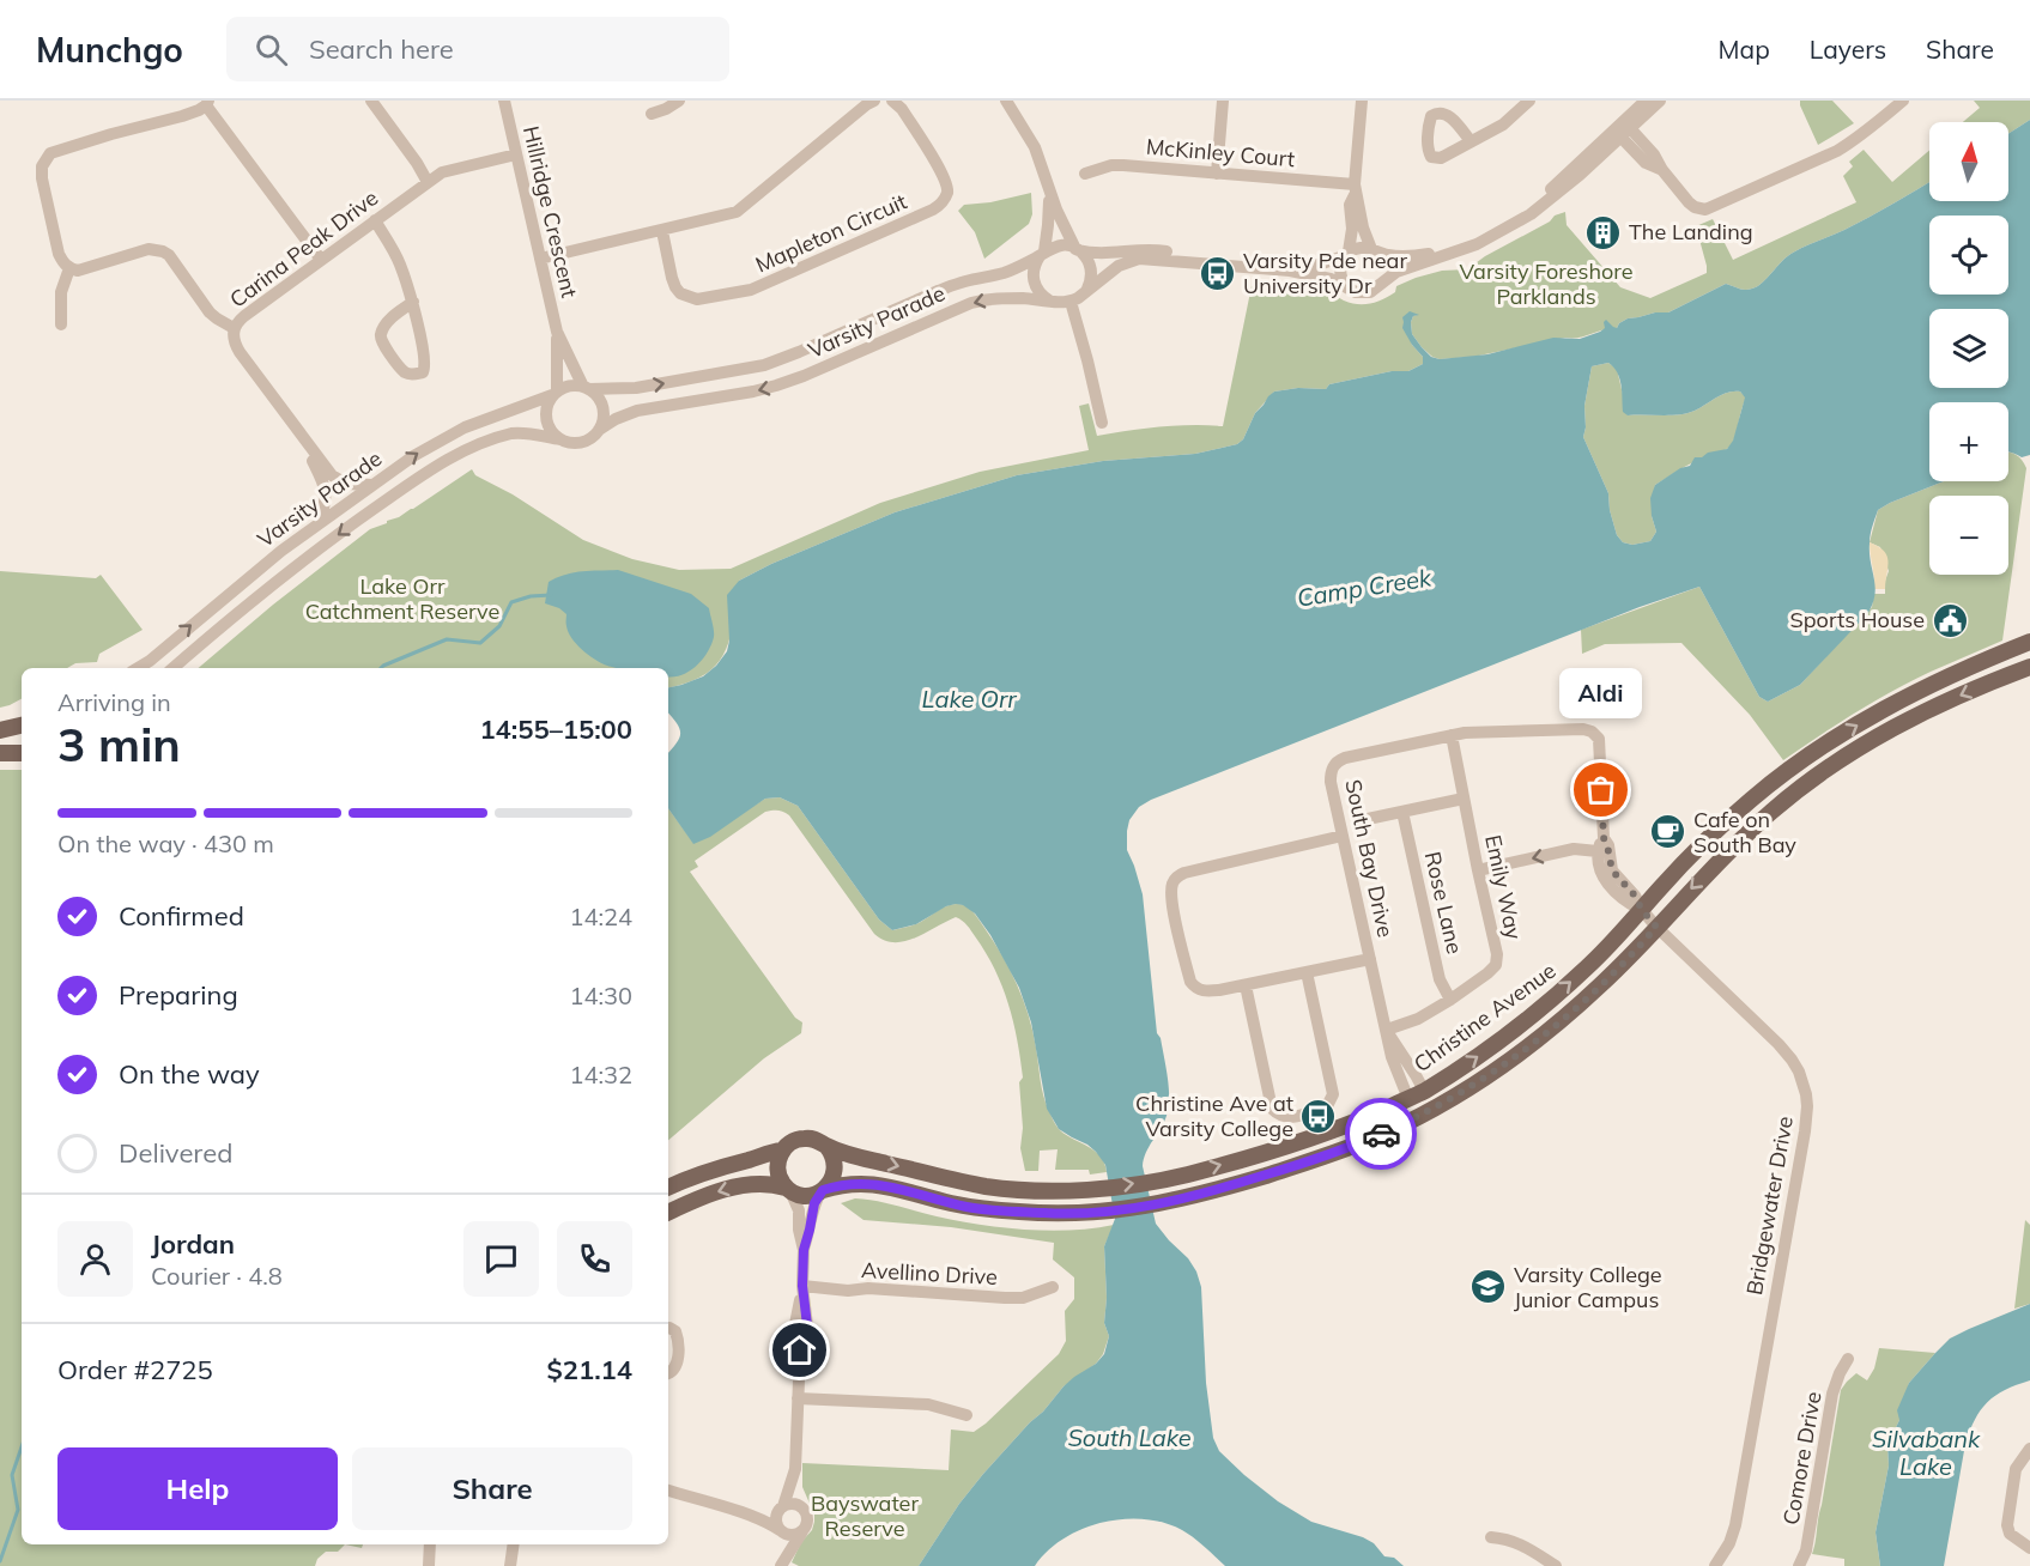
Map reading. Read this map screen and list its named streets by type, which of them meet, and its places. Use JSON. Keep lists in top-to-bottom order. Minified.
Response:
{"streets":{"main road":["Christine Avenue"],"street":["McKinley Court","Hillridge Crescent","Mapleton Circuit","Carina Peak Drive","Varsity Parade","South Bay Drive","Emily Way","Rose Lane","Bridgewater Drive","Avellino Drive","Comore Drive"]},"crossings":[["Hillridge Crescent","Carina Peak Drive"],["Hillridge Crescent","Varsity Parade"],["Carina Peak Drive","Varsity Parade"],["South Bay Drive","Emily Way"],["South Bay Drive","Christine Avenue"],["South Bay Drive","Bridgewater Drive"],["Emily Way","Rose Lane"],["Christine Avenue","Bridgewater Drive"]],"water":["Camp Creek","Lake Orr","South Lake","Silvabank Lake"],"parks":["Varsity Foreshore Parklands","Lake Orr Catchment Reserve","Bayswater Reserve"],"places":{"building":["The Landing"],"bus stop":["Varsity Pde near University Dr","Christine Ave at Varsity College"],"public building":["Sports House"],"other":["Aldi"],"cafe":["Cafe on South Bay"],"school or university":["Varsity College Junior Campus"]},"north":"top","page":{"header":"Munchgo","search":"Search here","nav":["Map","Layers","Share"],"map_buttons":["+","−"],"bubble":"Aldi","heading":["3 min","Arriving in","14:55–15:00"],"panel":["Jordan","Courier · 4.8","Order #2725","$21.14"],"bar":"On the way · 430 m","list":[["Confirmed","14:24"],["Preparing","14:30"],["On the way","14:32"],"Delivered"],"buttons":["Help","Share"]}}
